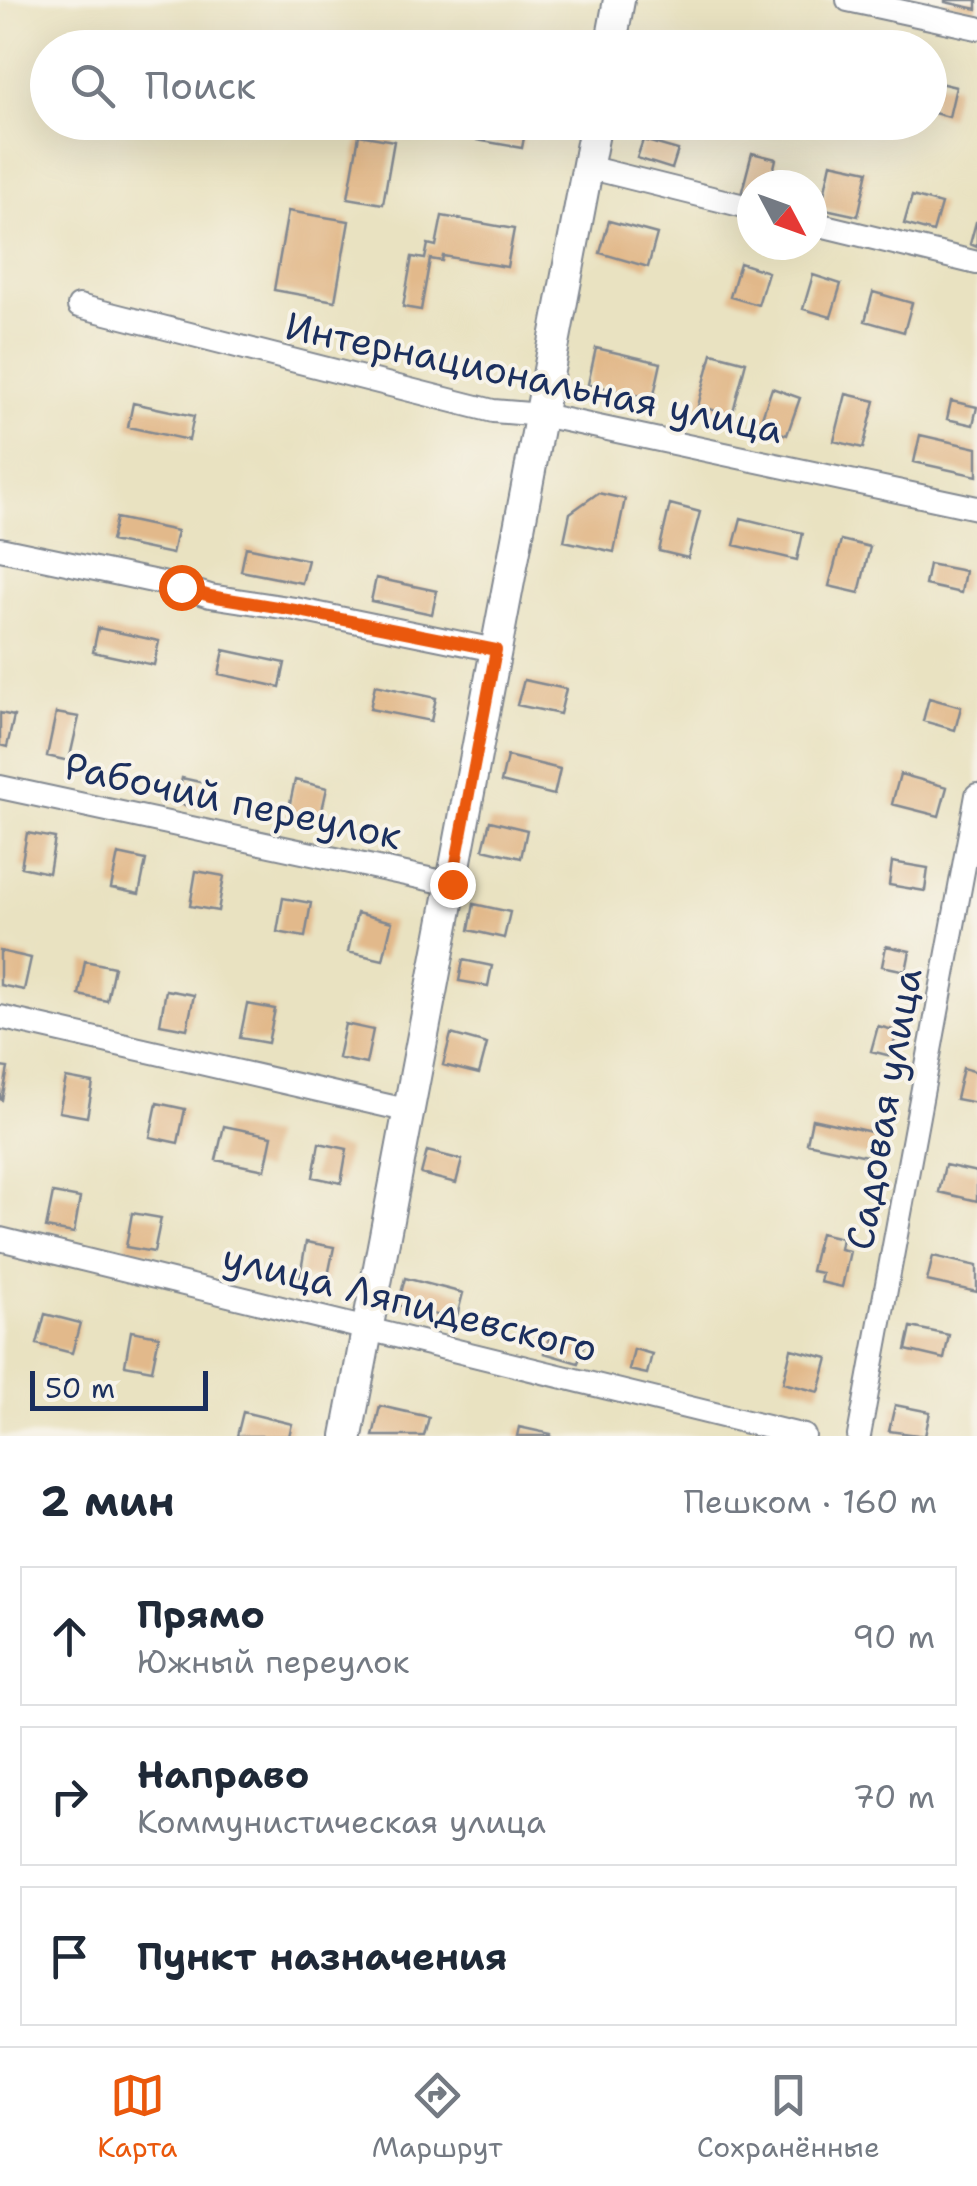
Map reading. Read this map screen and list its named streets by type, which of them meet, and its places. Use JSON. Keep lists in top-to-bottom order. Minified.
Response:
{"streets":{"street":["Интернациональная улица","Рабочий переулок","Садовая улица","улица Ляпидевского"]},"scale_bar":"50 m","north":"bottom right","page":{"search":"Поиск","scale":"50 m","heading":["2 мин","Пешком · 160 m"],"list":[["Прямо","Южный переулок","90 m"],["Направо","Коммунистическая улица","70 m"],"Пункт назначения"],"nav":["Карта","Маршрут","Сохранённые"]}}
